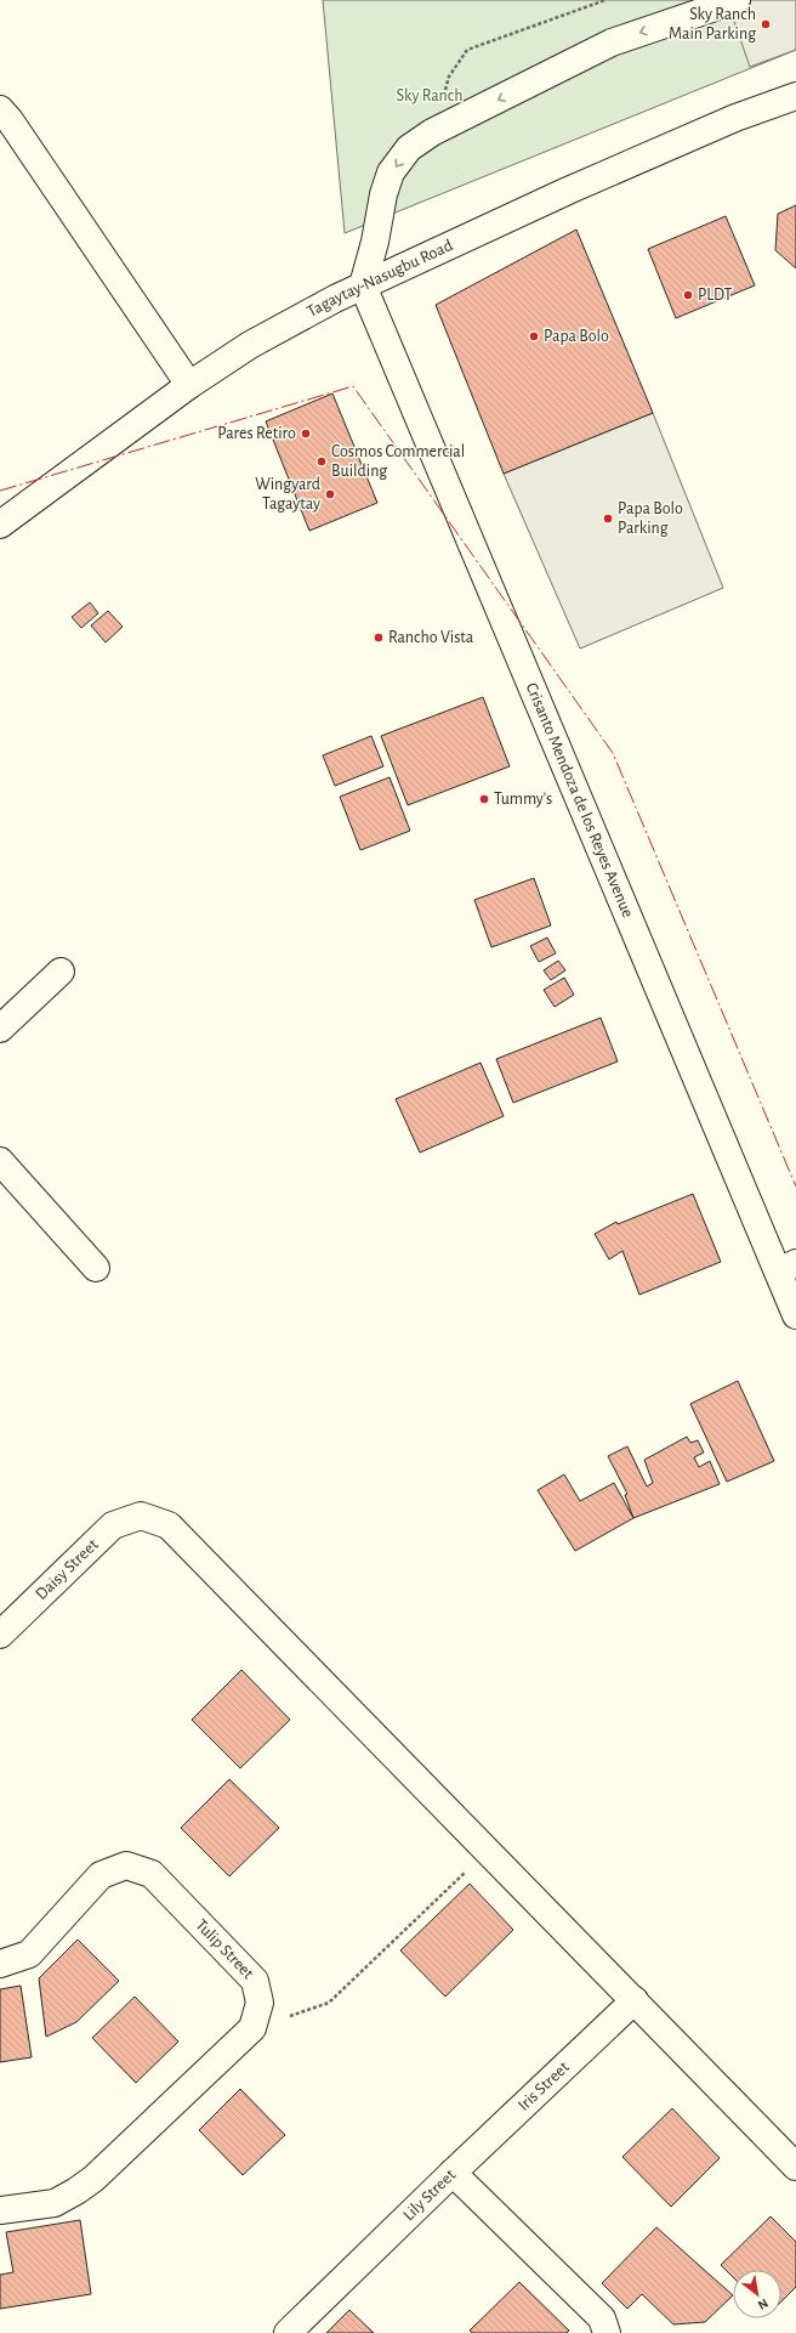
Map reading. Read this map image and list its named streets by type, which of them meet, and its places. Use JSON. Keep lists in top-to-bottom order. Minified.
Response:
{"streets":{"street":["Tagaytay-Nasugbu Road","Crisanto Mendoza de los Reyes Avenue","Daisy Street","Tulip Street","Iris Street","Lily Street"]},"crossings":[["Tagaytay-Nasugbu Road","Crisanto Mendoza de los Reyes Avenue"],["Iris Street","Lily Street"]],"parks":["Sky Ranch"],"places":["Sky Ranch Main Parking","PLDT","Papa Bolo","Pares Retiro","Cosmos Commercial Building","Wingyard Tagaytay","Papa Bolo Parking","Rancho Vista","Tummy's"],"north":"bottom right"}
